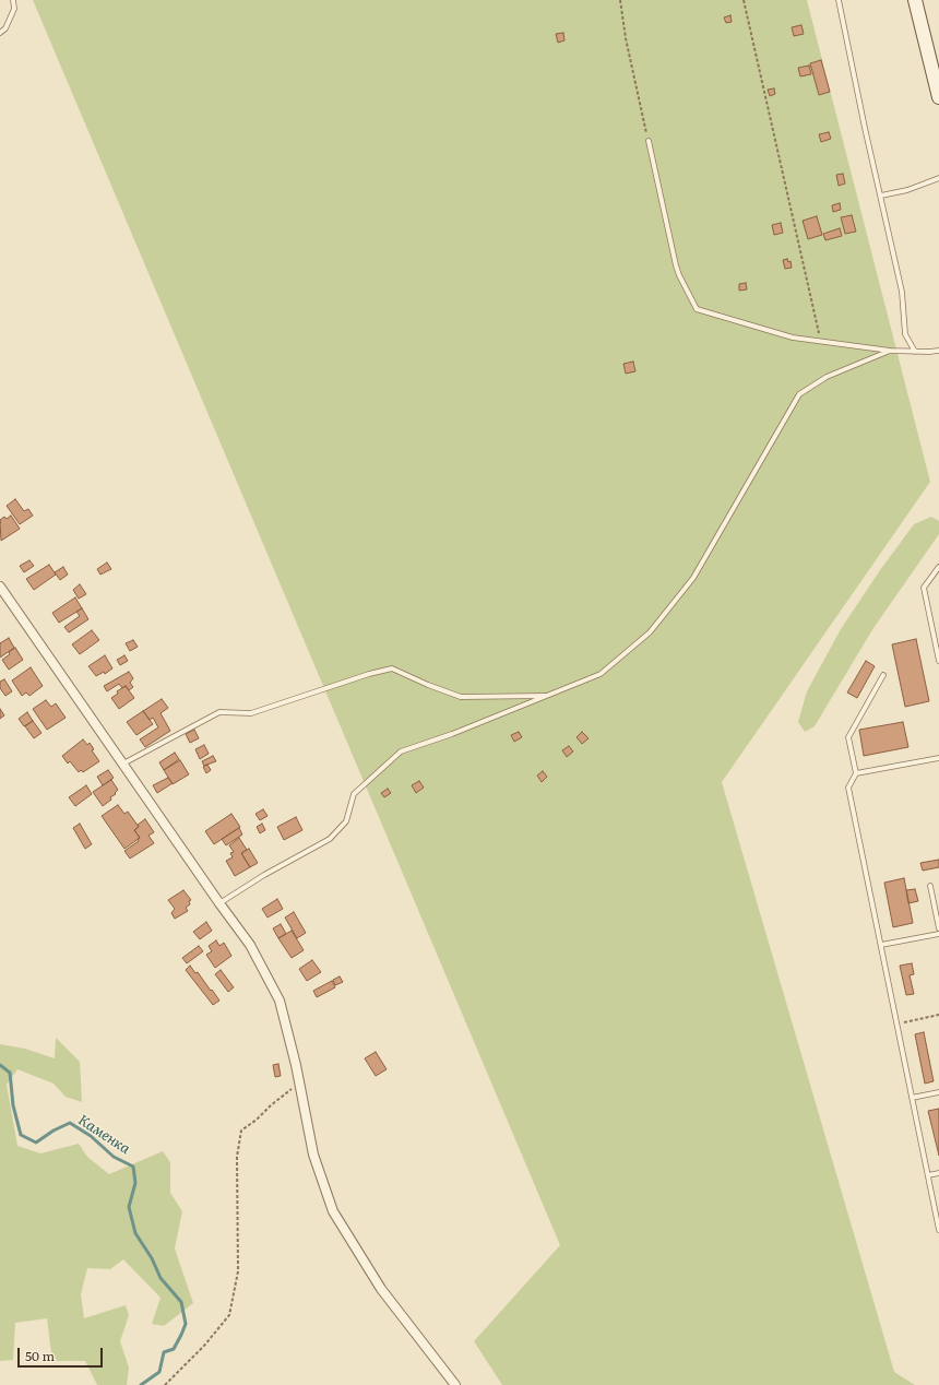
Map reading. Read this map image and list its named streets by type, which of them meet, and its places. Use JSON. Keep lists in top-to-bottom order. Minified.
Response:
{"water":["Каменка"],"scale_bar":"50 m"}
